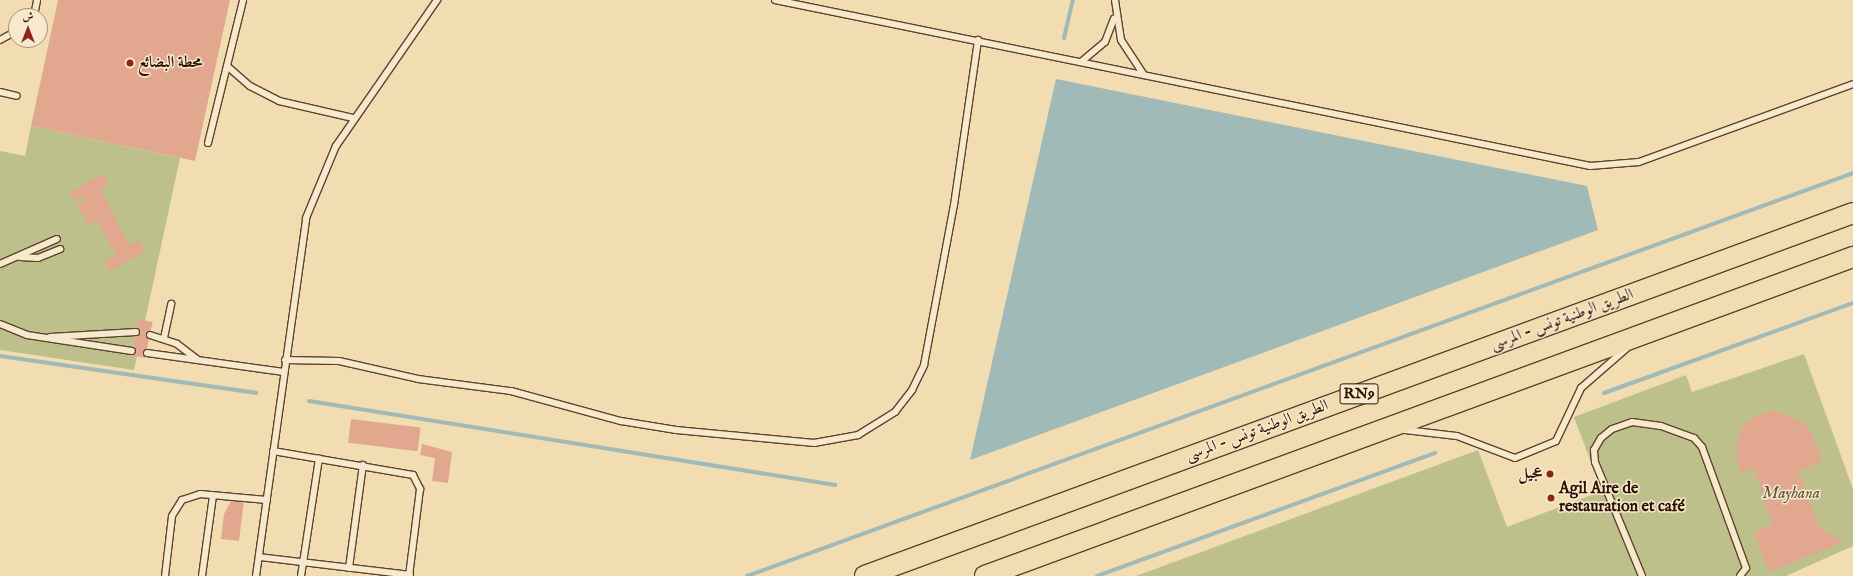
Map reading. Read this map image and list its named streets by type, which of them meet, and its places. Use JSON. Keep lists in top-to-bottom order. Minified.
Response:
{"streets":{"highway":["الطريق الوطنية تونس - المرسى","RN9"]},"parks":["Mayhana"],"places":["محطة البضائع","عجيل","Agil Aire de restauration et café"],"north":"top"}
